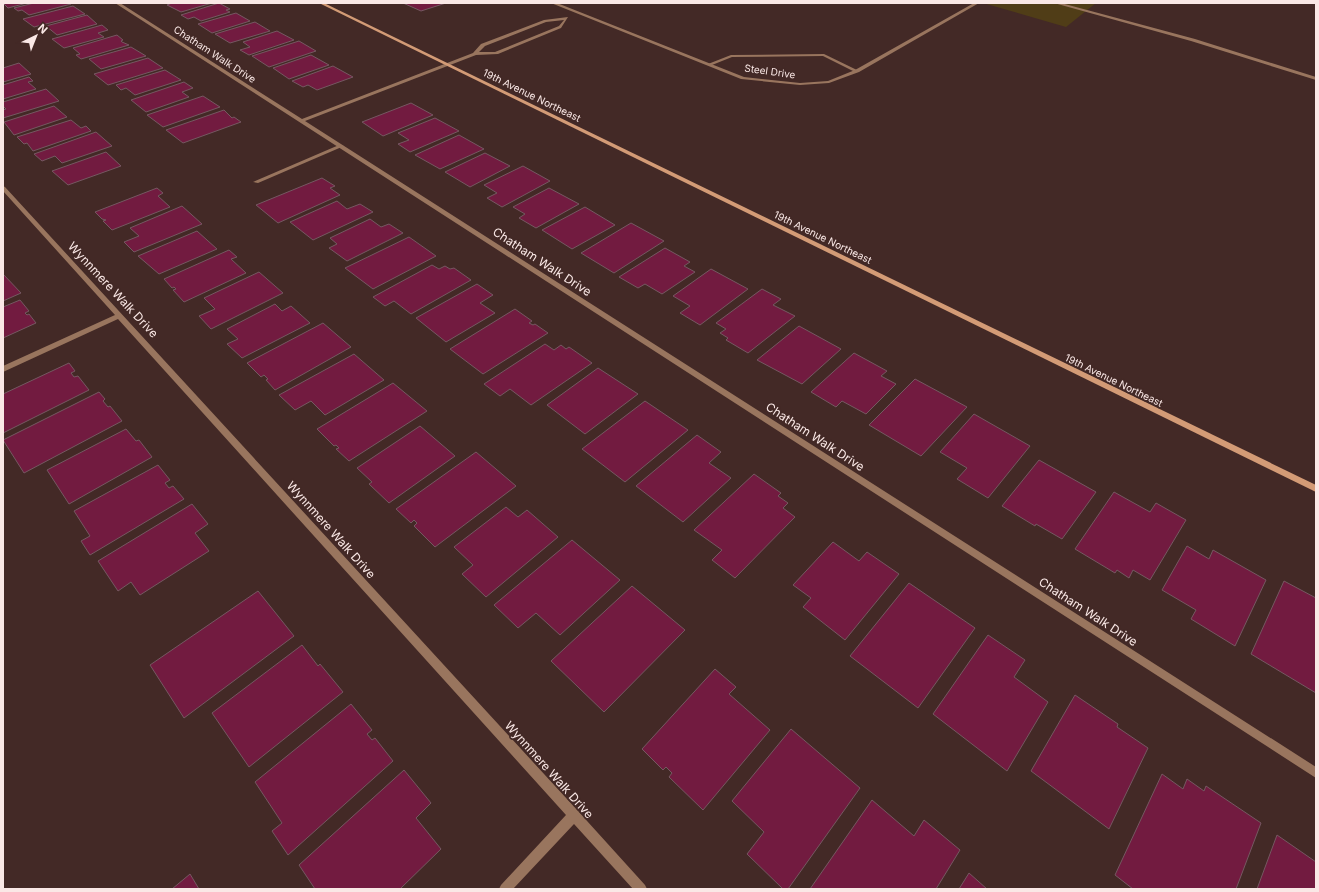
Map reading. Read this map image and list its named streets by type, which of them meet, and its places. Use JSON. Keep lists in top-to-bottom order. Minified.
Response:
{"streets":{"street":["Chatham Walk Drive","Steel Drive","19th Avenue Northeast","Wynnmere Walk Drive"]},"north":"top right"}
